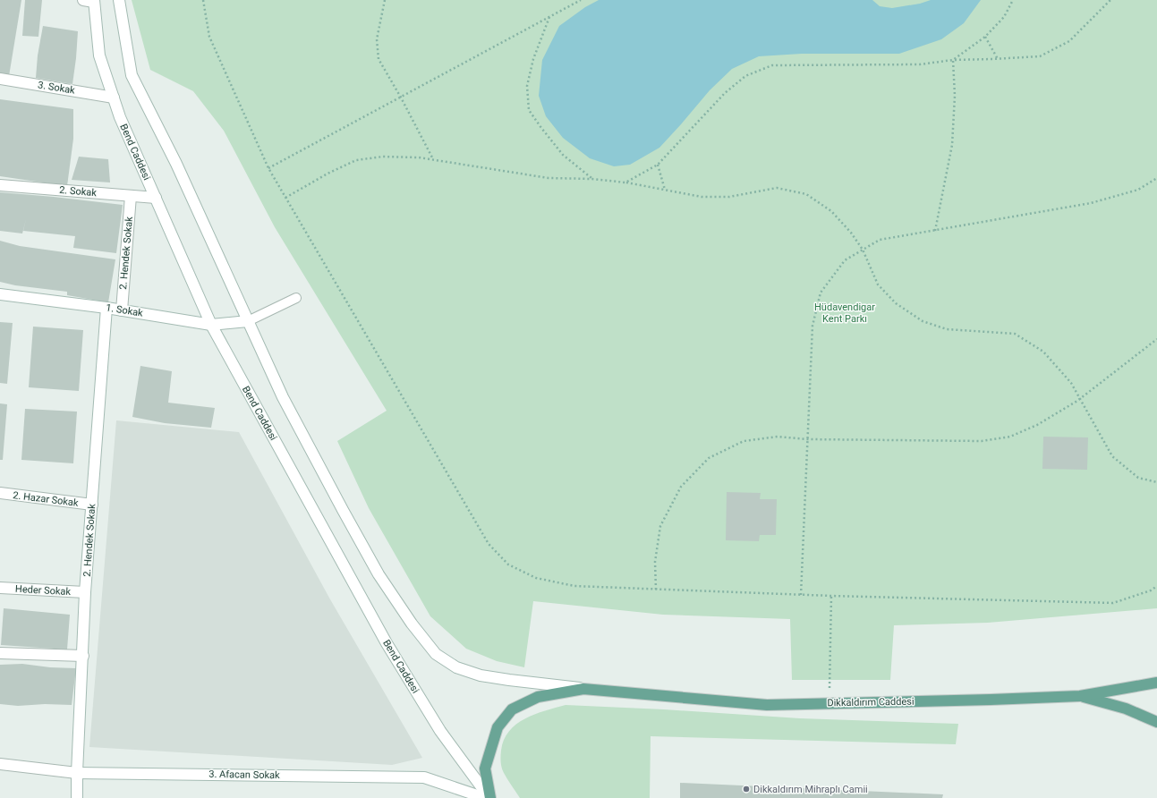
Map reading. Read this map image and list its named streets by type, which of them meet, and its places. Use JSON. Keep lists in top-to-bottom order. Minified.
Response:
{"streets":{"main road":["Dikkaldırım Caddesi"],"street":["3. Sokak","Bend Caddesi","2. Sokak","2. Hendek Sokak","1. Sokak","2. Hazar Sokak","Heder Sokak","3. Afacan Sokak"]},"crossings":[["3. Sokak","Bend Caddesi"],["Bend Caddesi","2. Sokak"],["Bend Caddesi","1. Sokak"],["Bend Caddesi","Dikkaldırım Caddesi"],["2. Sokak","2. Hendek Sokak"],["2. Hendek Sokak","1. Sokak"],["2. Hendek Sokak","2. Hazar Sokak"],["2. Hendek Sokak","Heder Sokak"],["2. Hendek Sokak","3. Afacan Sokak"]],"parks":["Hüdavendigar Kent Parkı"],"places":["Dikkaldırım Mihraplı Camii"]}
